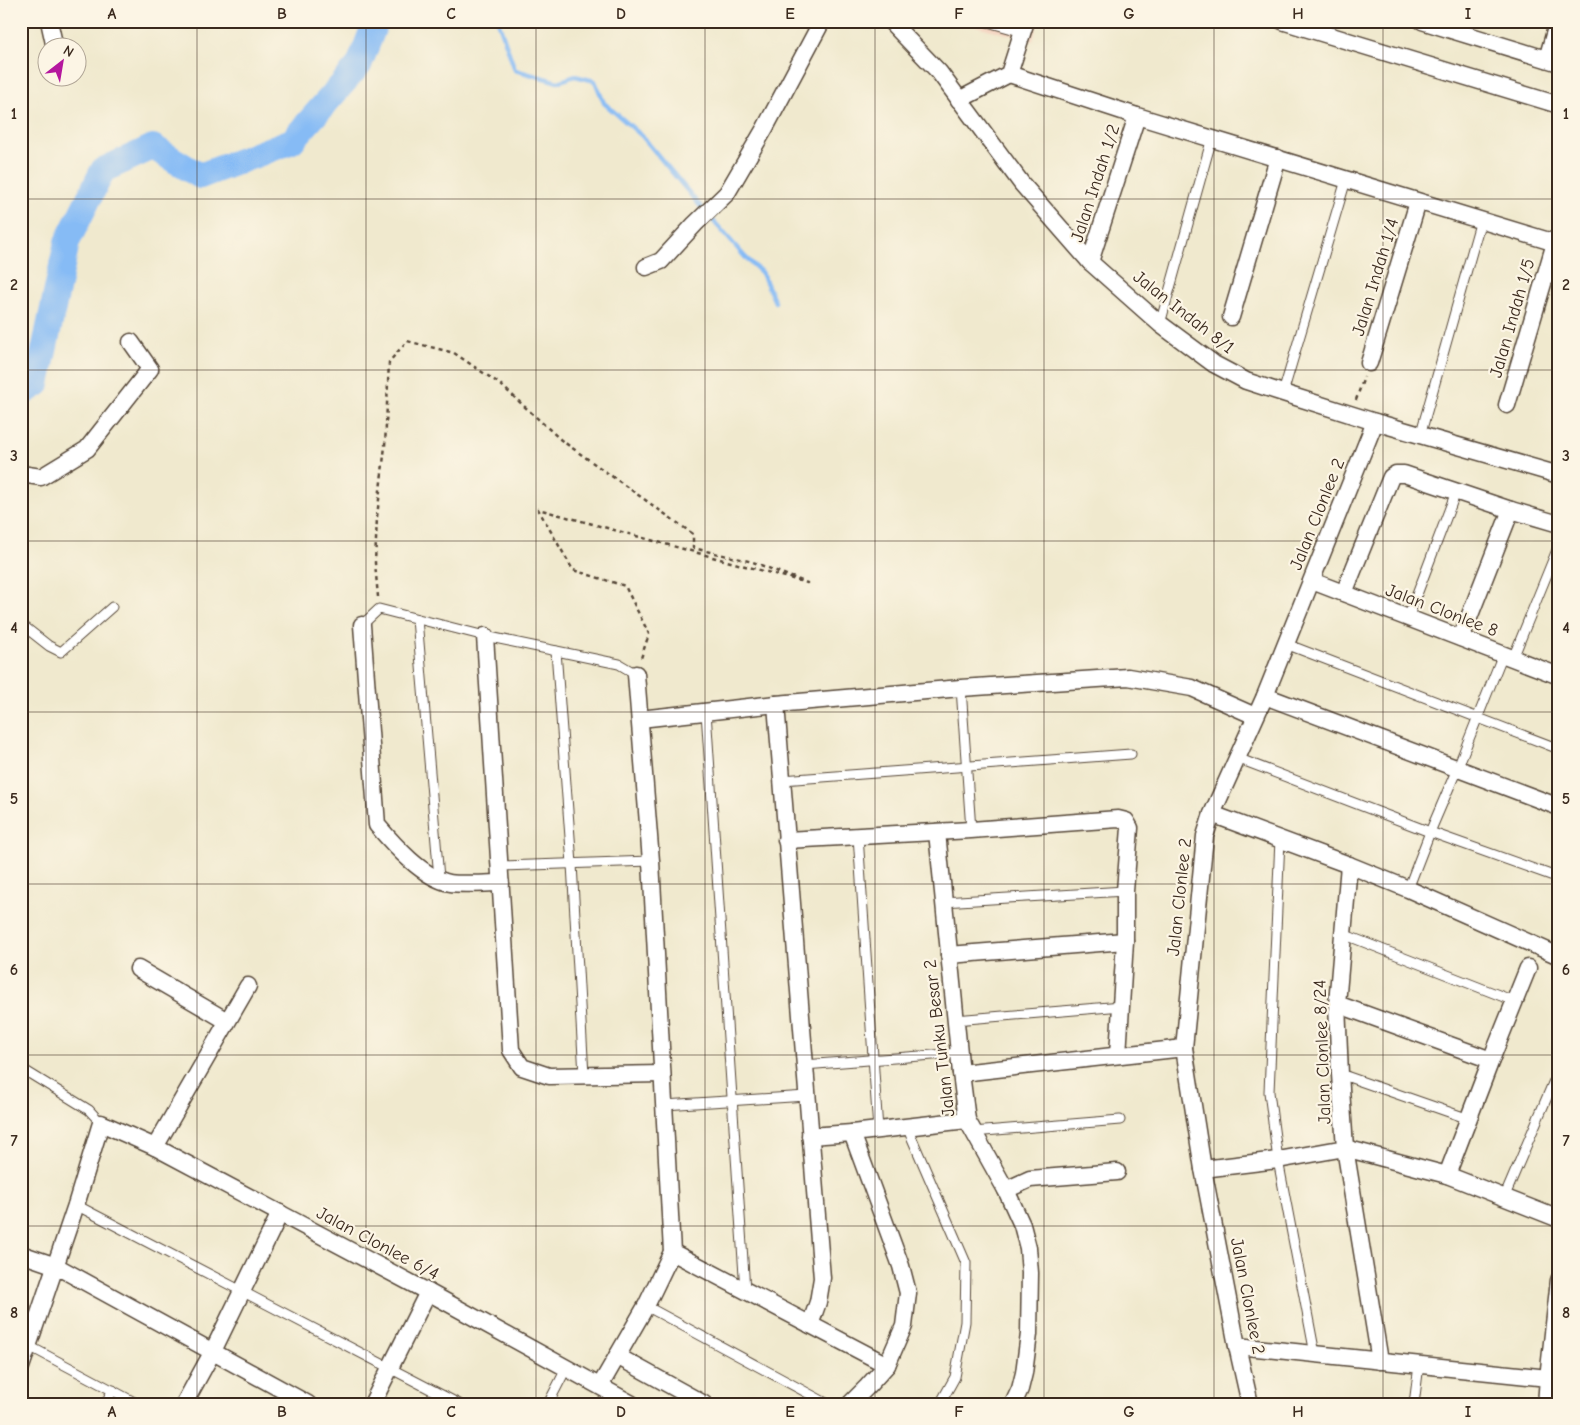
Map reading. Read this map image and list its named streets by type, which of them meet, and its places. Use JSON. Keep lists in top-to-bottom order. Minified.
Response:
{"streets":{"street":["Jalan Indah 1/2","Jalan Indah 1/4","Jalan Indah 8/1","Jalan Indah 1/5","Jalan Clonlee 2","Jalan Clonlee 8","Jalan Tunku Besar 2","Jalan Clonlee 8/24","Jalan Clonlee 6/4"]},"crossings":[["Jalan Indah 1/2","Jalan Indah 8/1"],["Jalan Indah 8/1","Jalan Clonlee 2"],["Jalan Clonlee 2","Jalan Clonlee 8"]],"north":"top right","grid":{"columns":["A","B","C","D","E","F","G","H","I"],"rows":["1","2","3","4","5","6","7","8"]}}
